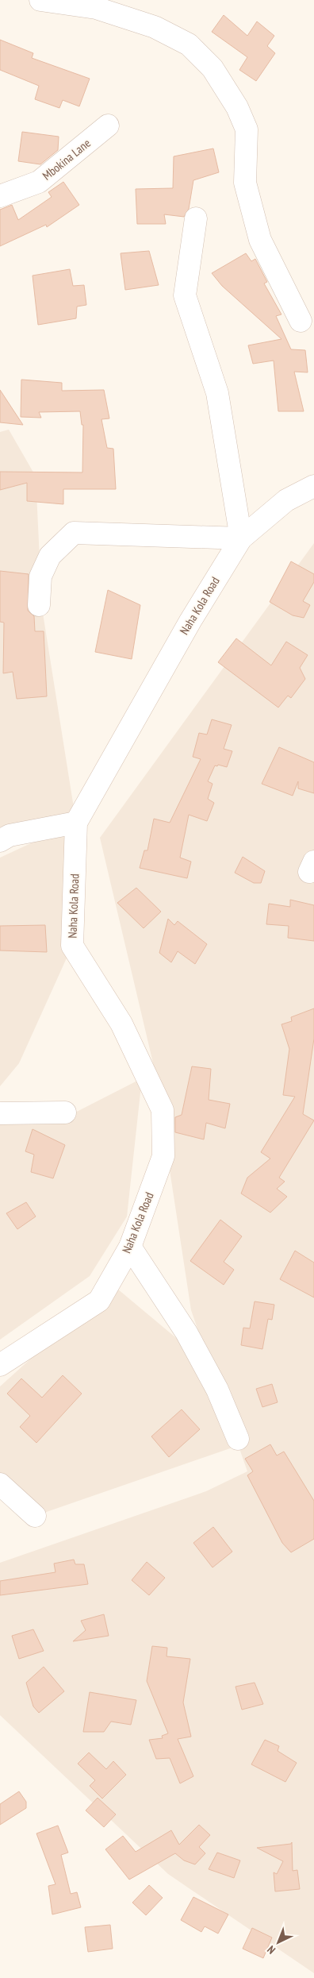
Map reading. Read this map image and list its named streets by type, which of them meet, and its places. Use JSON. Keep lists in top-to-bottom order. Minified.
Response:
{"streets":{"street":["Mbokina Lane","Naha Kola Road"]},"north":"bottom left"}
